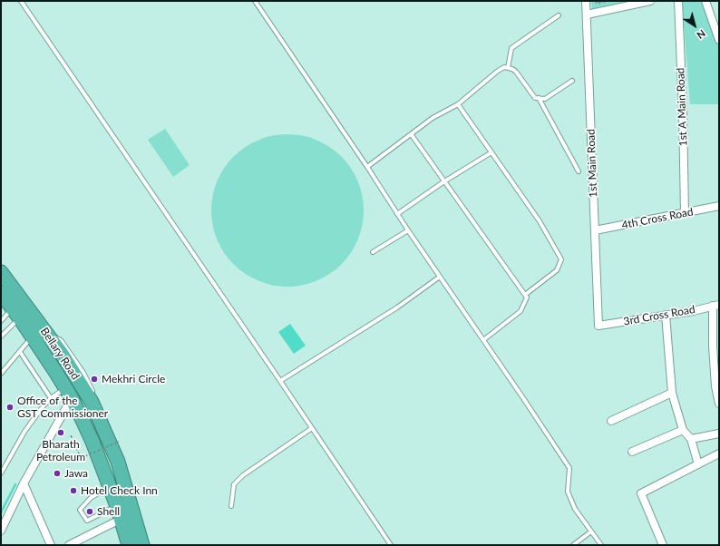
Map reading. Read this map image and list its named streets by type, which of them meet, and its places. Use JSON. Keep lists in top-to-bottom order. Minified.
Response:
{"streets":{"highway":["Bellary Road"],"street":["1st A Main Road","1st Main Road","4th Cross Road","3rd Cross Road"]},"crossings":[["1st A Main Road","4th Cross Road"],["1st Main Road","4th Cross Road"],["1st Main Road","3rd Cross Road"]],"places":["Mekhri Circle","Office of the GST Commissioner","Bharath Petroleum","Jawa","Hotel Check Inn","Shell"],"north":"bottom right"}
